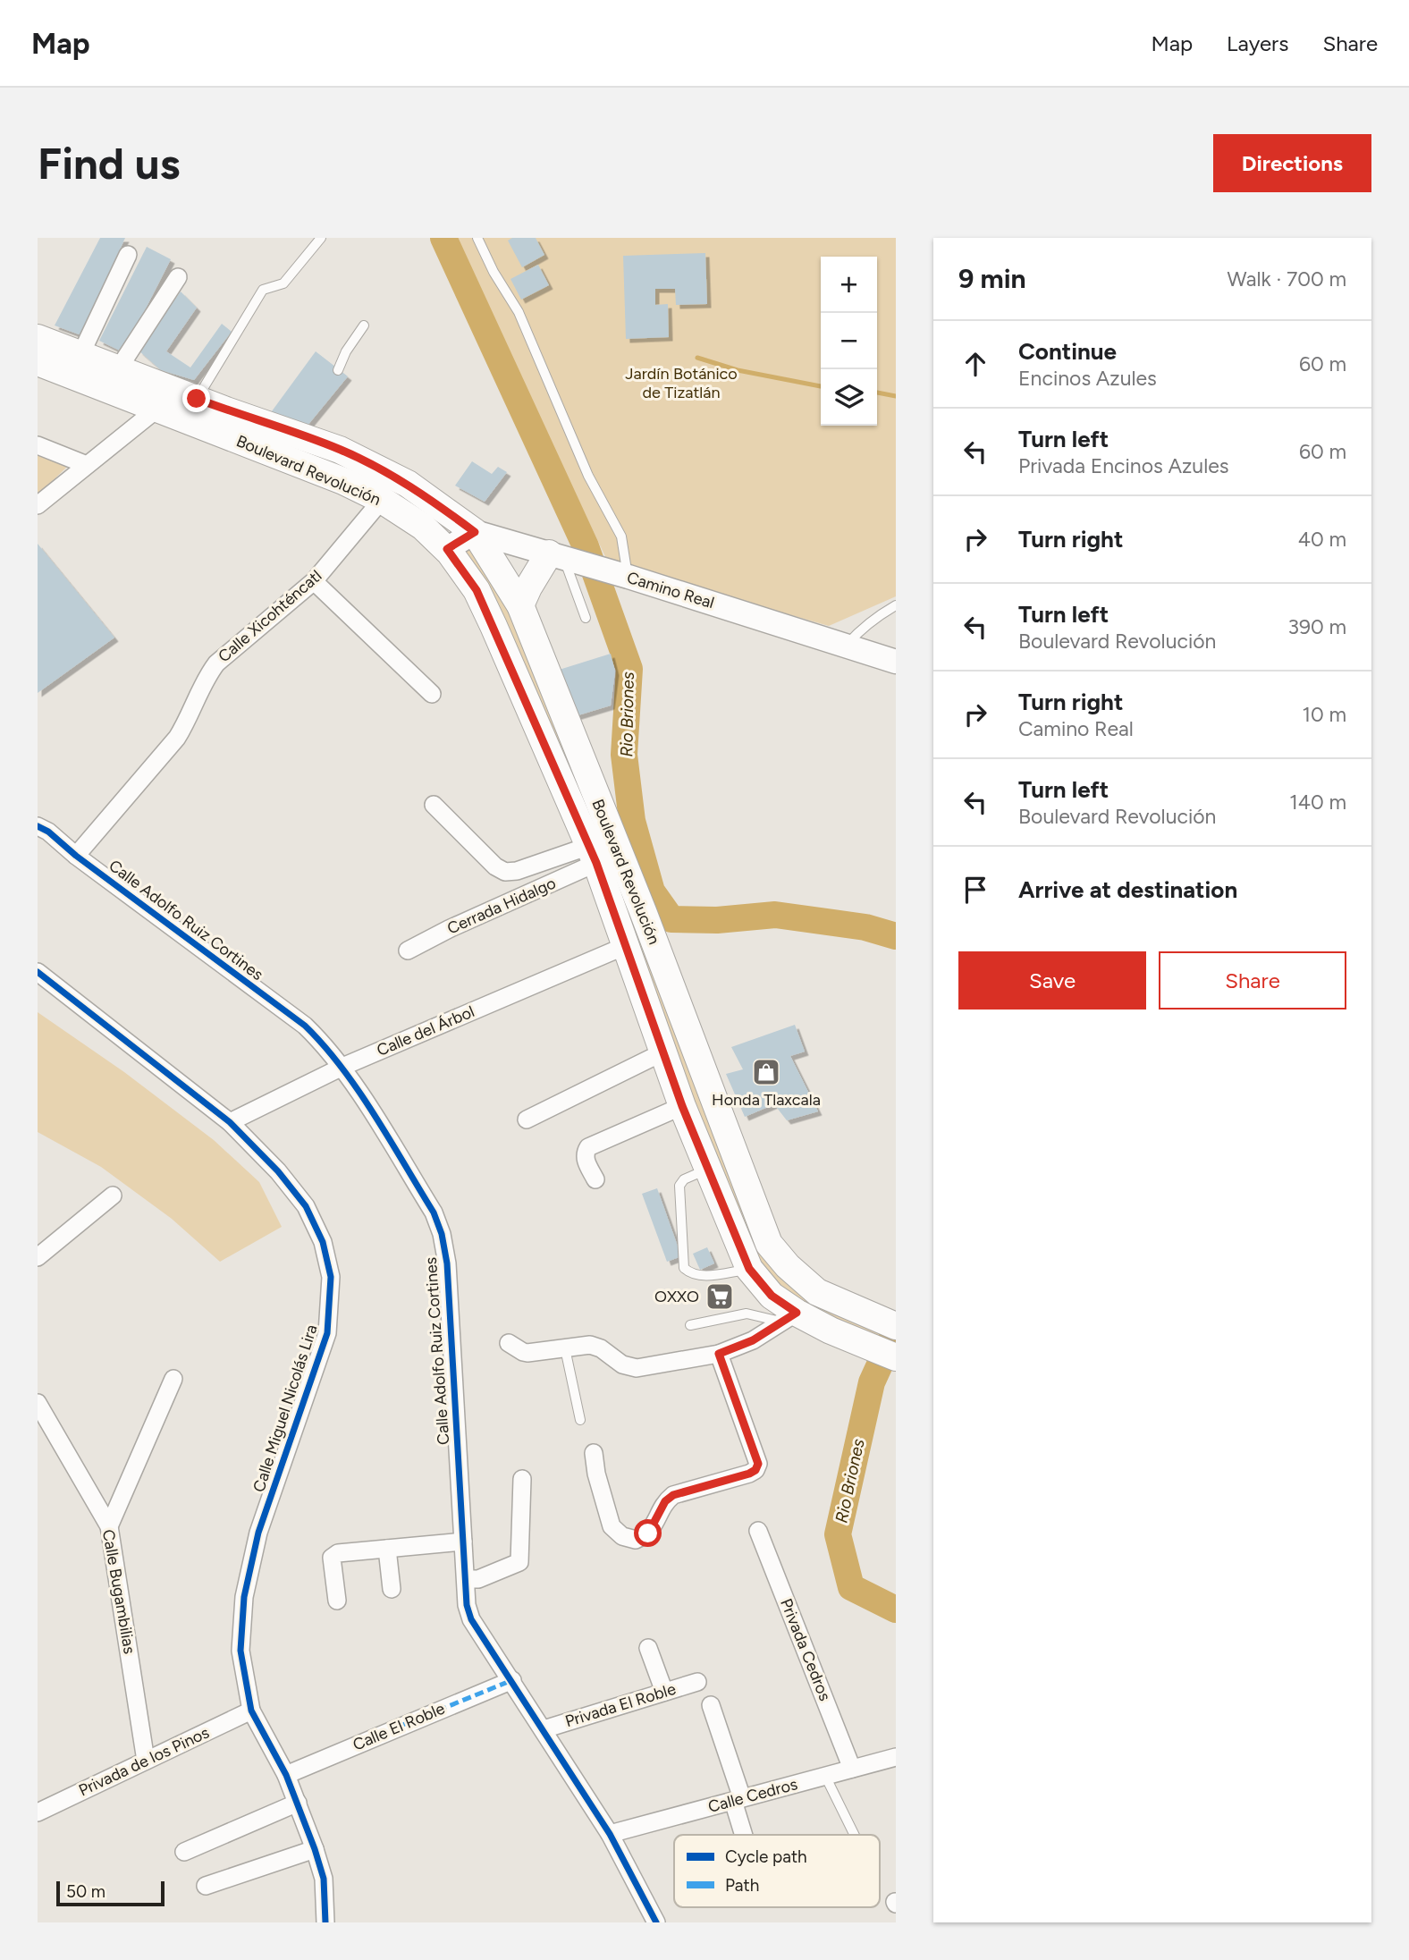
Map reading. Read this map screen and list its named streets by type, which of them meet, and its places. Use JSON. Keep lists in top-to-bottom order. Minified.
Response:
{"streets":{"main road":["Boulevard Revolución","Camino Real"],"street":["Calle Xicohténcatl","Cerrada Hidalgo","Calle Adolfo Ruiz Cortines","Calle del Árbol","Calle Miguel Nicolás Lira","Calle Bugambilias","Privada Cedros","Privada El Roble","Calle El Roble","Privada de los Pinos","Calle Cedros"]},"crossings":[["Boulevard Revolución","Camino Real"],["Boulevard Revolución","Calle Xicohténcatl"],["Boulevard Revolución","Cerrada Hidalgo"],["Boulevard Revolución","Calle del Árbol"],["Calle Xicohténcatl","Calle Adolfo Ruiz Cortines"],["Calle Adolfo Ruiz Cortines","Calle del Árbol"],["Calle Adolfo Ruiz Cortines","Privada El Roble"],["Calle Adolfo Ruiz Cortines","Calle El Roble"],["Calle Adolfo Ruiz Cortines","Calle Cedros"],["Calle del Árbol","Calle Miguel Nicolás Lira"],["Calle Miguel Nicolás Lira","Calle El Roble"],["Calle Miguel Nicolás Lira","Privada de los Pinos"],["Calle Bugambilias","Privada de los Pinos"],["Privada Cedros","Calle Cedros"]],"water":["Rio Briones"],"parks":["Jardín Botánico de Tizatlán"],"places":{"shop":["Honda Tlaxcala"],"supermarket":["OXXO"]},"legend":["Cycle path","Path"],"scale_bar":"50 m","page":{"header":"Map","nav":["Map","Layers","Share"],"buttons":["Directions",["Save","Share"]],"title":"Find us","heading":["9 min","Walk · 700 m"],"map_buttons":["+","−"],"list":[["Continue","Encinos Azules","60 m"],["Turn left","Privada Encinos Azules","60 m"],["Turn right","40 m"],["Turn left","Boulevard Revolución","390 m"],["Turn right","Camino Real","10 m"],["Turn left","Boulevard Revolución","140 m"],"Arrive at destination"],"scale":"50 m"}}
